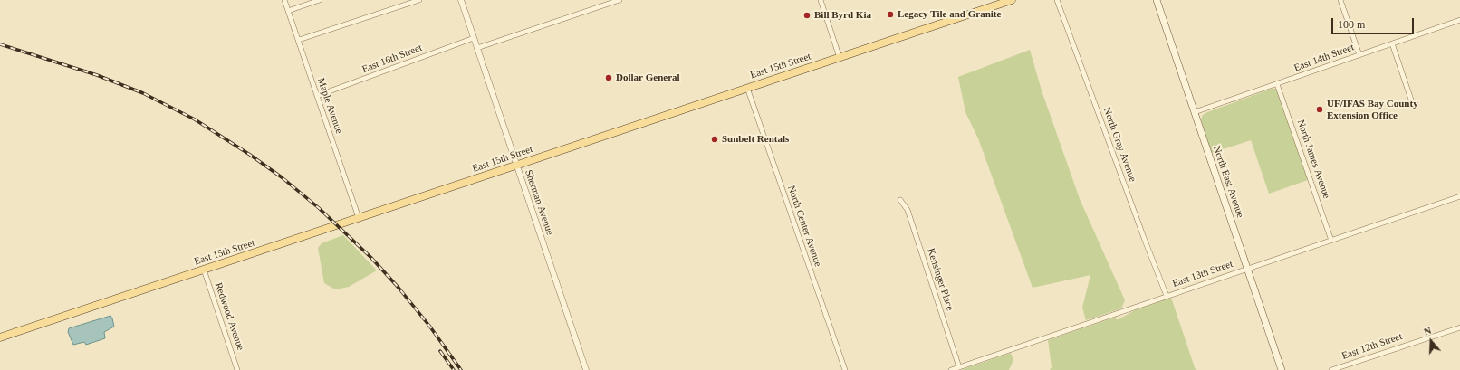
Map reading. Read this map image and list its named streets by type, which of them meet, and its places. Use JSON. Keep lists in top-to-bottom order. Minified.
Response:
{"streets":{"main road":["East 15th Street","North East Avenue"],"street":["East 14th Street","East 16th Street","Maple Avenue","North Gray Avenue","North James Avenue","Sherman Avenue","North Center Avenue","East 13th Street","Kensinger Place","Redwood Avenue","East 12th Street"]},"crossings":[["East 14th Street","North James Avenue"],["East 14th Street","North East Avenue"],["East 16th Street","Maple Avenue"],["East 16th Street","Sherman Avenue"],["East 15th Street","Maple Avenue"],["East 15th Street","Sherman Avenue"],["East 15th Street","North Center Avenue"],["East 15th Street","Redwood Avenue"],["North Gray Avenue","East 13th Street"],["North James Avenue","East 13th Street"],["North East Avenue","East 13th Street"],["East 13th Street","Kensinger Place"]],"places":["Legacy Tile and Granite","Bill Byrd Kia","Dollar General","UF/IFAS Bay County Extension Office","Sunbelt Rentals"],"scale_bar":"100 m","north":"top"}
